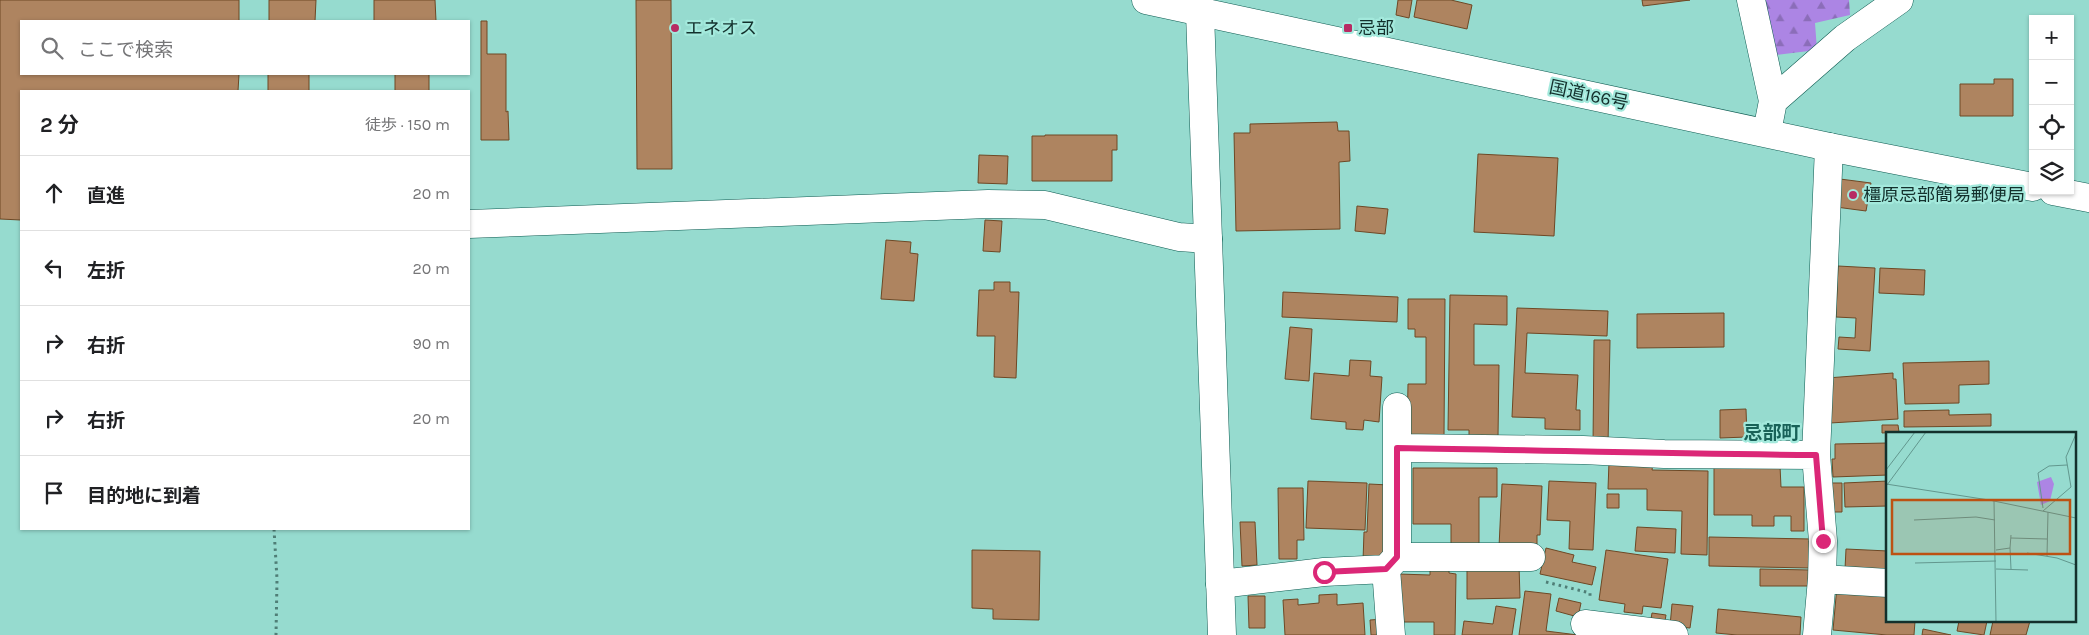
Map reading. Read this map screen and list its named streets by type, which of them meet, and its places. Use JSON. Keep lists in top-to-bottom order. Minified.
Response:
{"streets":{"main road":["国道166号"]},"districts":["忌部町"],"places":{"other":["エネオス","橿原忌部簡易郵便局"],"transit":["忌部"]},"page":{"map_buttons":["+","−"],"search":"ここで検索","heading":["2 分","徒歩 · 150 m"],"list":[["直進","20 m"],["左折","20 m"],["右折","90 m"],["右折","20 m"],"目的地に到着"]}}
